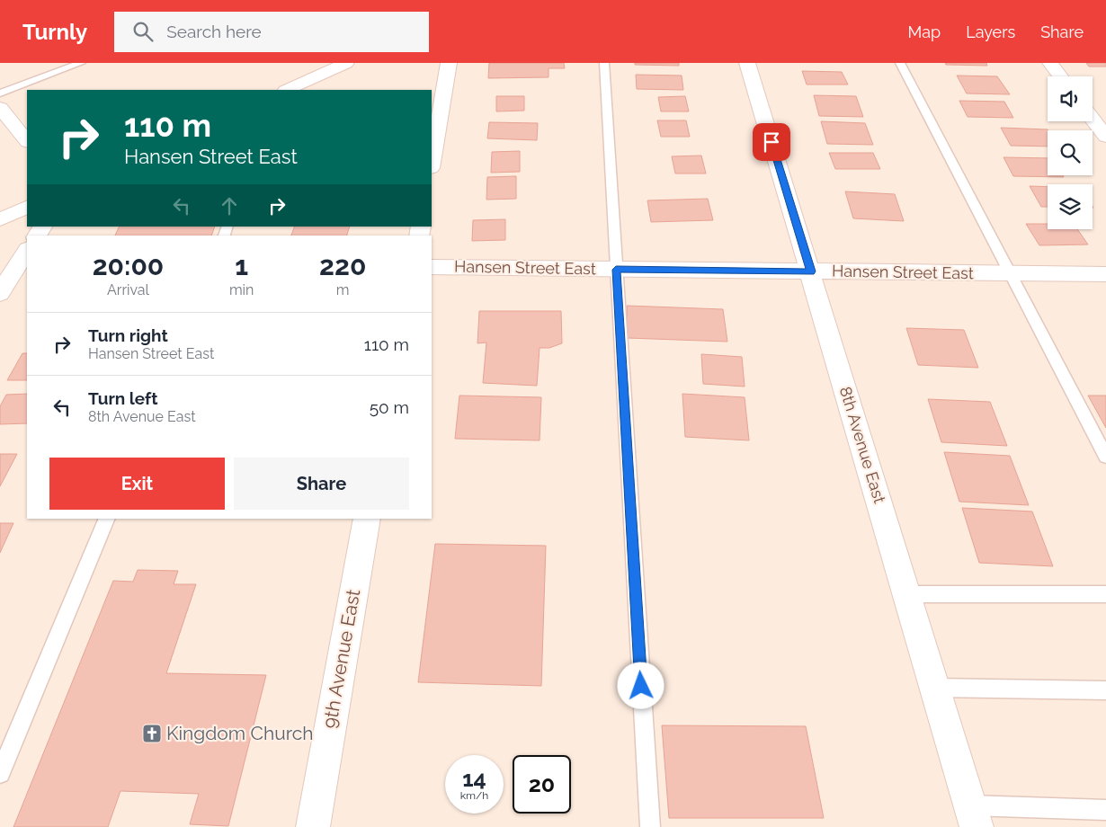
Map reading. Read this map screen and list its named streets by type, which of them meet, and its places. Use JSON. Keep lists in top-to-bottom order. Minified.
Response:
{"streets":{"street":["Hansen Street East","8th Avenue East","9th Avenue East"]},"crossings":[["Hansen Street East","8th Avenue East"]],"places":{"church":["Kingdom Church"]},"page":{"header":"Turnly","search":"Search here","nav":["Map","Layers","Share"],"turn":["110 m","Hansen Street East"],"eta":["20:00","Arrival","1","min","220","m"],"list":[{"name":"Turn right","note":"Hansen Street East","value":"110 m"},{"name":"Turn left","note":"8th Avenue East","value":"50 m"}],"buttons":["Exit","Share"],"speed":"14 km/h","limit":"20"}}
